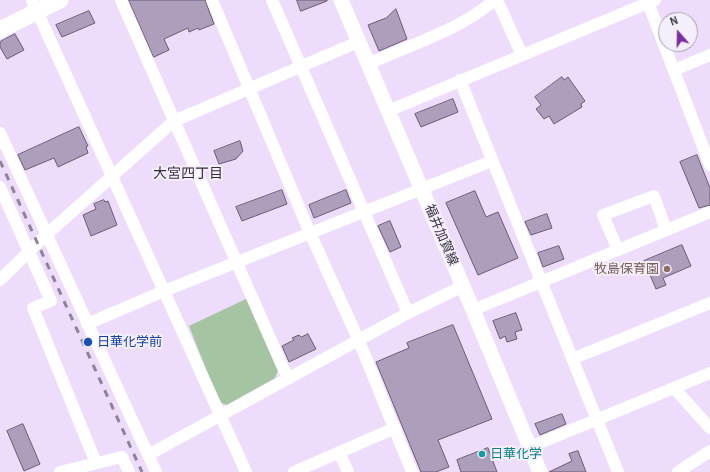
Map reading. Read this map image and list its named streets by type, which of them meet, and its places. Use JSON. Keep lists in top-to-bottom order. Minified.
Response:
{"streets":{"main road":["福井加賀線"]},"districts":["大宮四丁目"],"places":["牧島保育園","日華化学前","日華化学"],"north":"top"}
